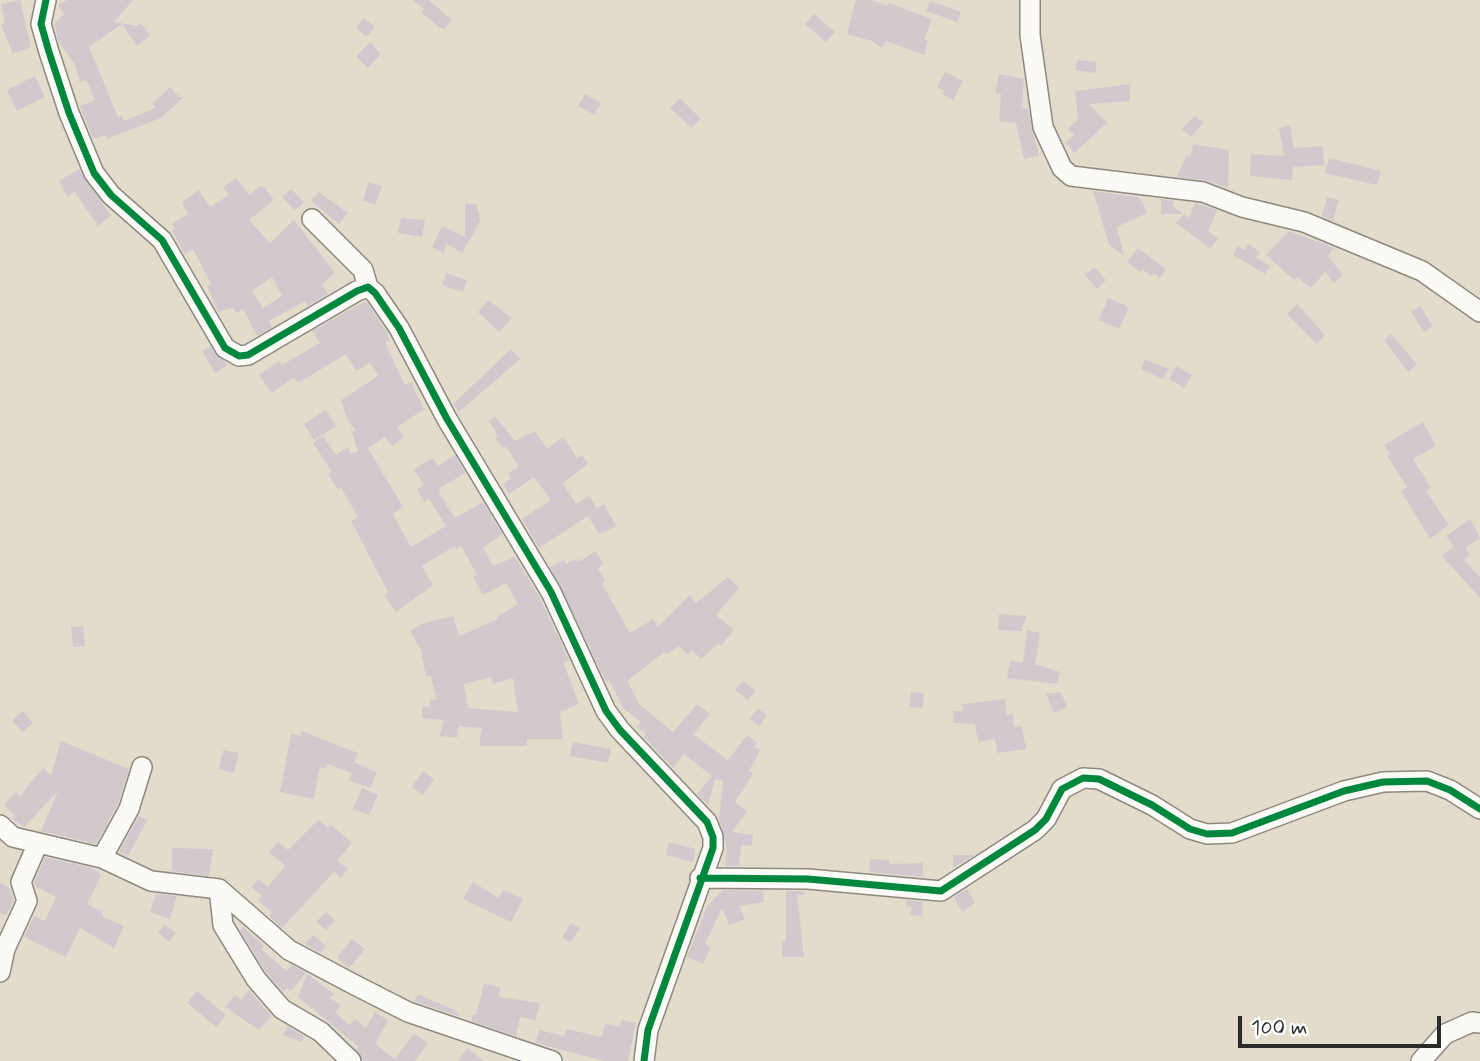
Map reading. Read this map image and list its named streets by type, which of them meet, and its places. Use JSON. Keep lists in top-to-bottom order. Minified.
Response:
{"scale_bar":"100 m"}
